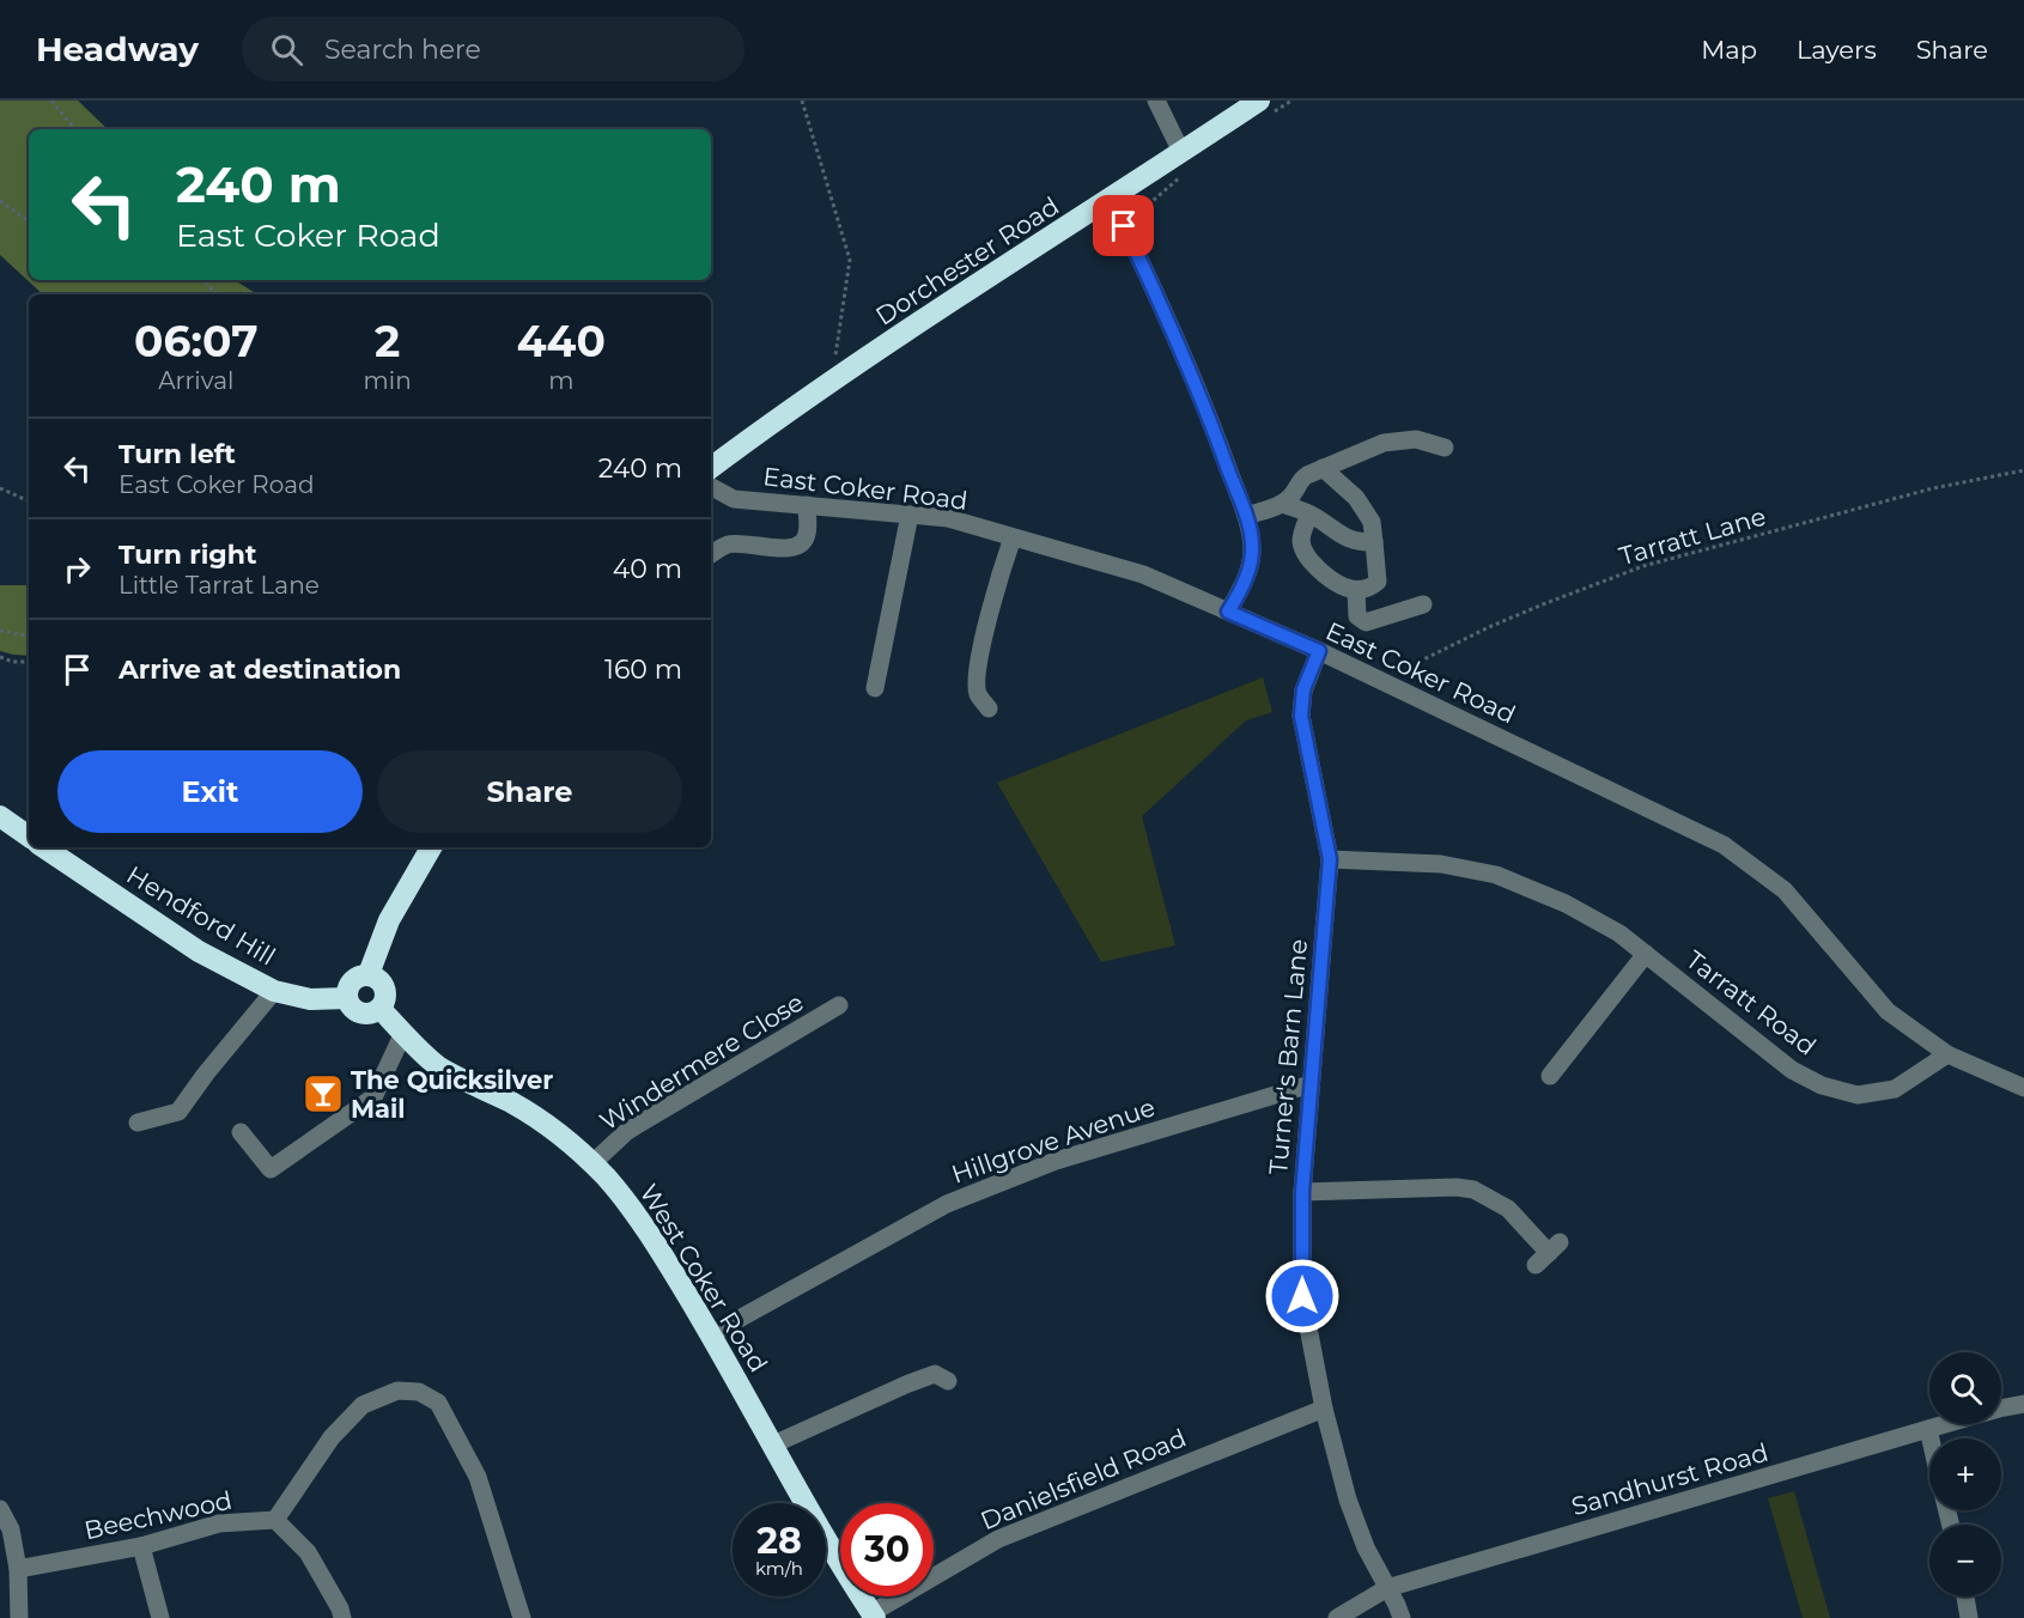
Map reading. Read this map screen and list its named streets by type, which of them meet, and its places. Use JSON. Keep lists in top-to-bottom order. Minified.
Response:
{"streets":{"highway":["Dorchester Road","Hendford Hill","West Coker Road"],"street":["East Coker Road","Tarratt Road","Turner's Barn Lane","Windermere Close","Hillgrove Avenue","Danielsfield Road","Sandhurst Road","Beechwood"],"path":["Tarratt Lane"]},"crossings":[["East Coker Road","Tarratt Lane"],["East Coker Road","Tarratt Road"],["East Coker Road","Turner's Barn Lane"],["Hendford Hill","West Coker Road"],["Tarratt Road","Turner's Barn Lane"],["Turner's Barn Lane","Hillgrove Avenue"],["Turner's Barn Lane","Danielsfield Road"],["Turner's Barn Lane","Sandhurst Road"],["Windermere Close","West Coker Road"],["Hillgrove Avenue","West Coker Road"],["West Coker Road","Danielsfield Road"]],"places":{"bar":["The Quicksilver Mail"]},"page":{"header":"Headway","search":"Search here","nav":["Map","Layers","Share"],"turn":["240 m","East Coker Road"],"eta":["06:07","Arrival","2","min","440","m"],"list":[{"name":"Turn left","note":"East Coker Road","value":"240 m"},{"name":"Turn right","note":"Little Tarrat Lane","value":"40 m"},{"name":"Arrive at destination","value":"160 m"}],"buttons":["Exit","Share"],"map_buttons":["+","−"],"speed":"28 km/h","limit":"30"}}
